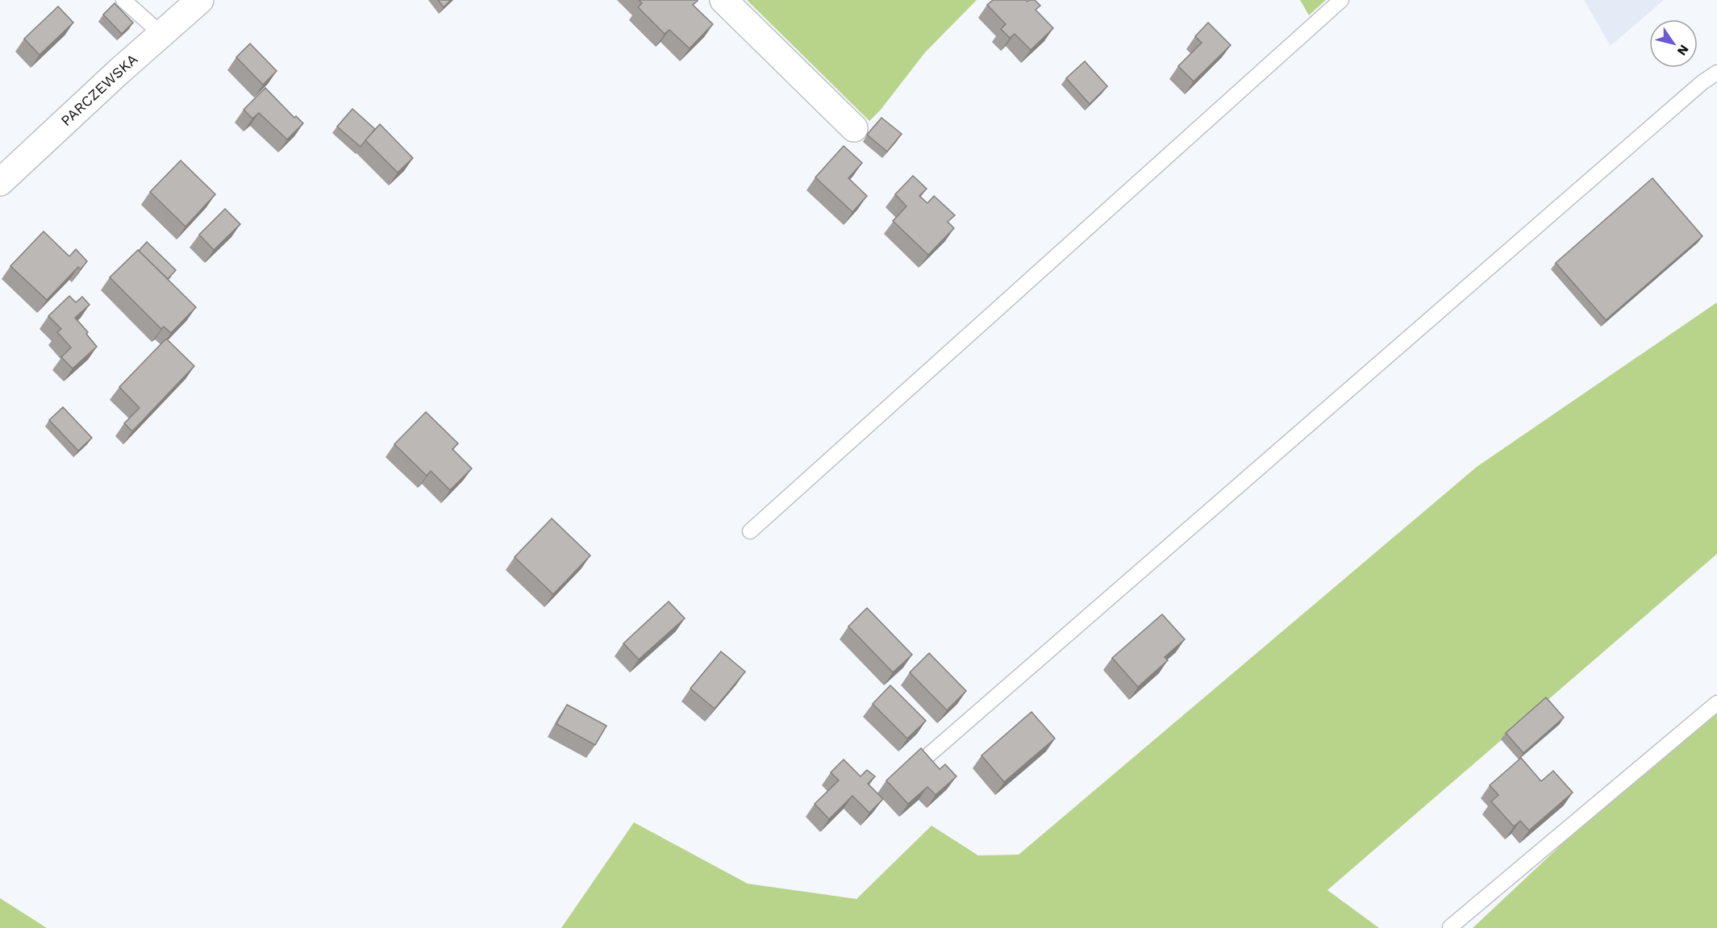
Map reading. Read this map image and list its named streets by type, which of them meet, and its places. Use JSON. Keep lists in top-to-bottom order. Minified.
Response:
{"streets":{"street":["PARCZEWSKA"]},"north":"bottom right"}
